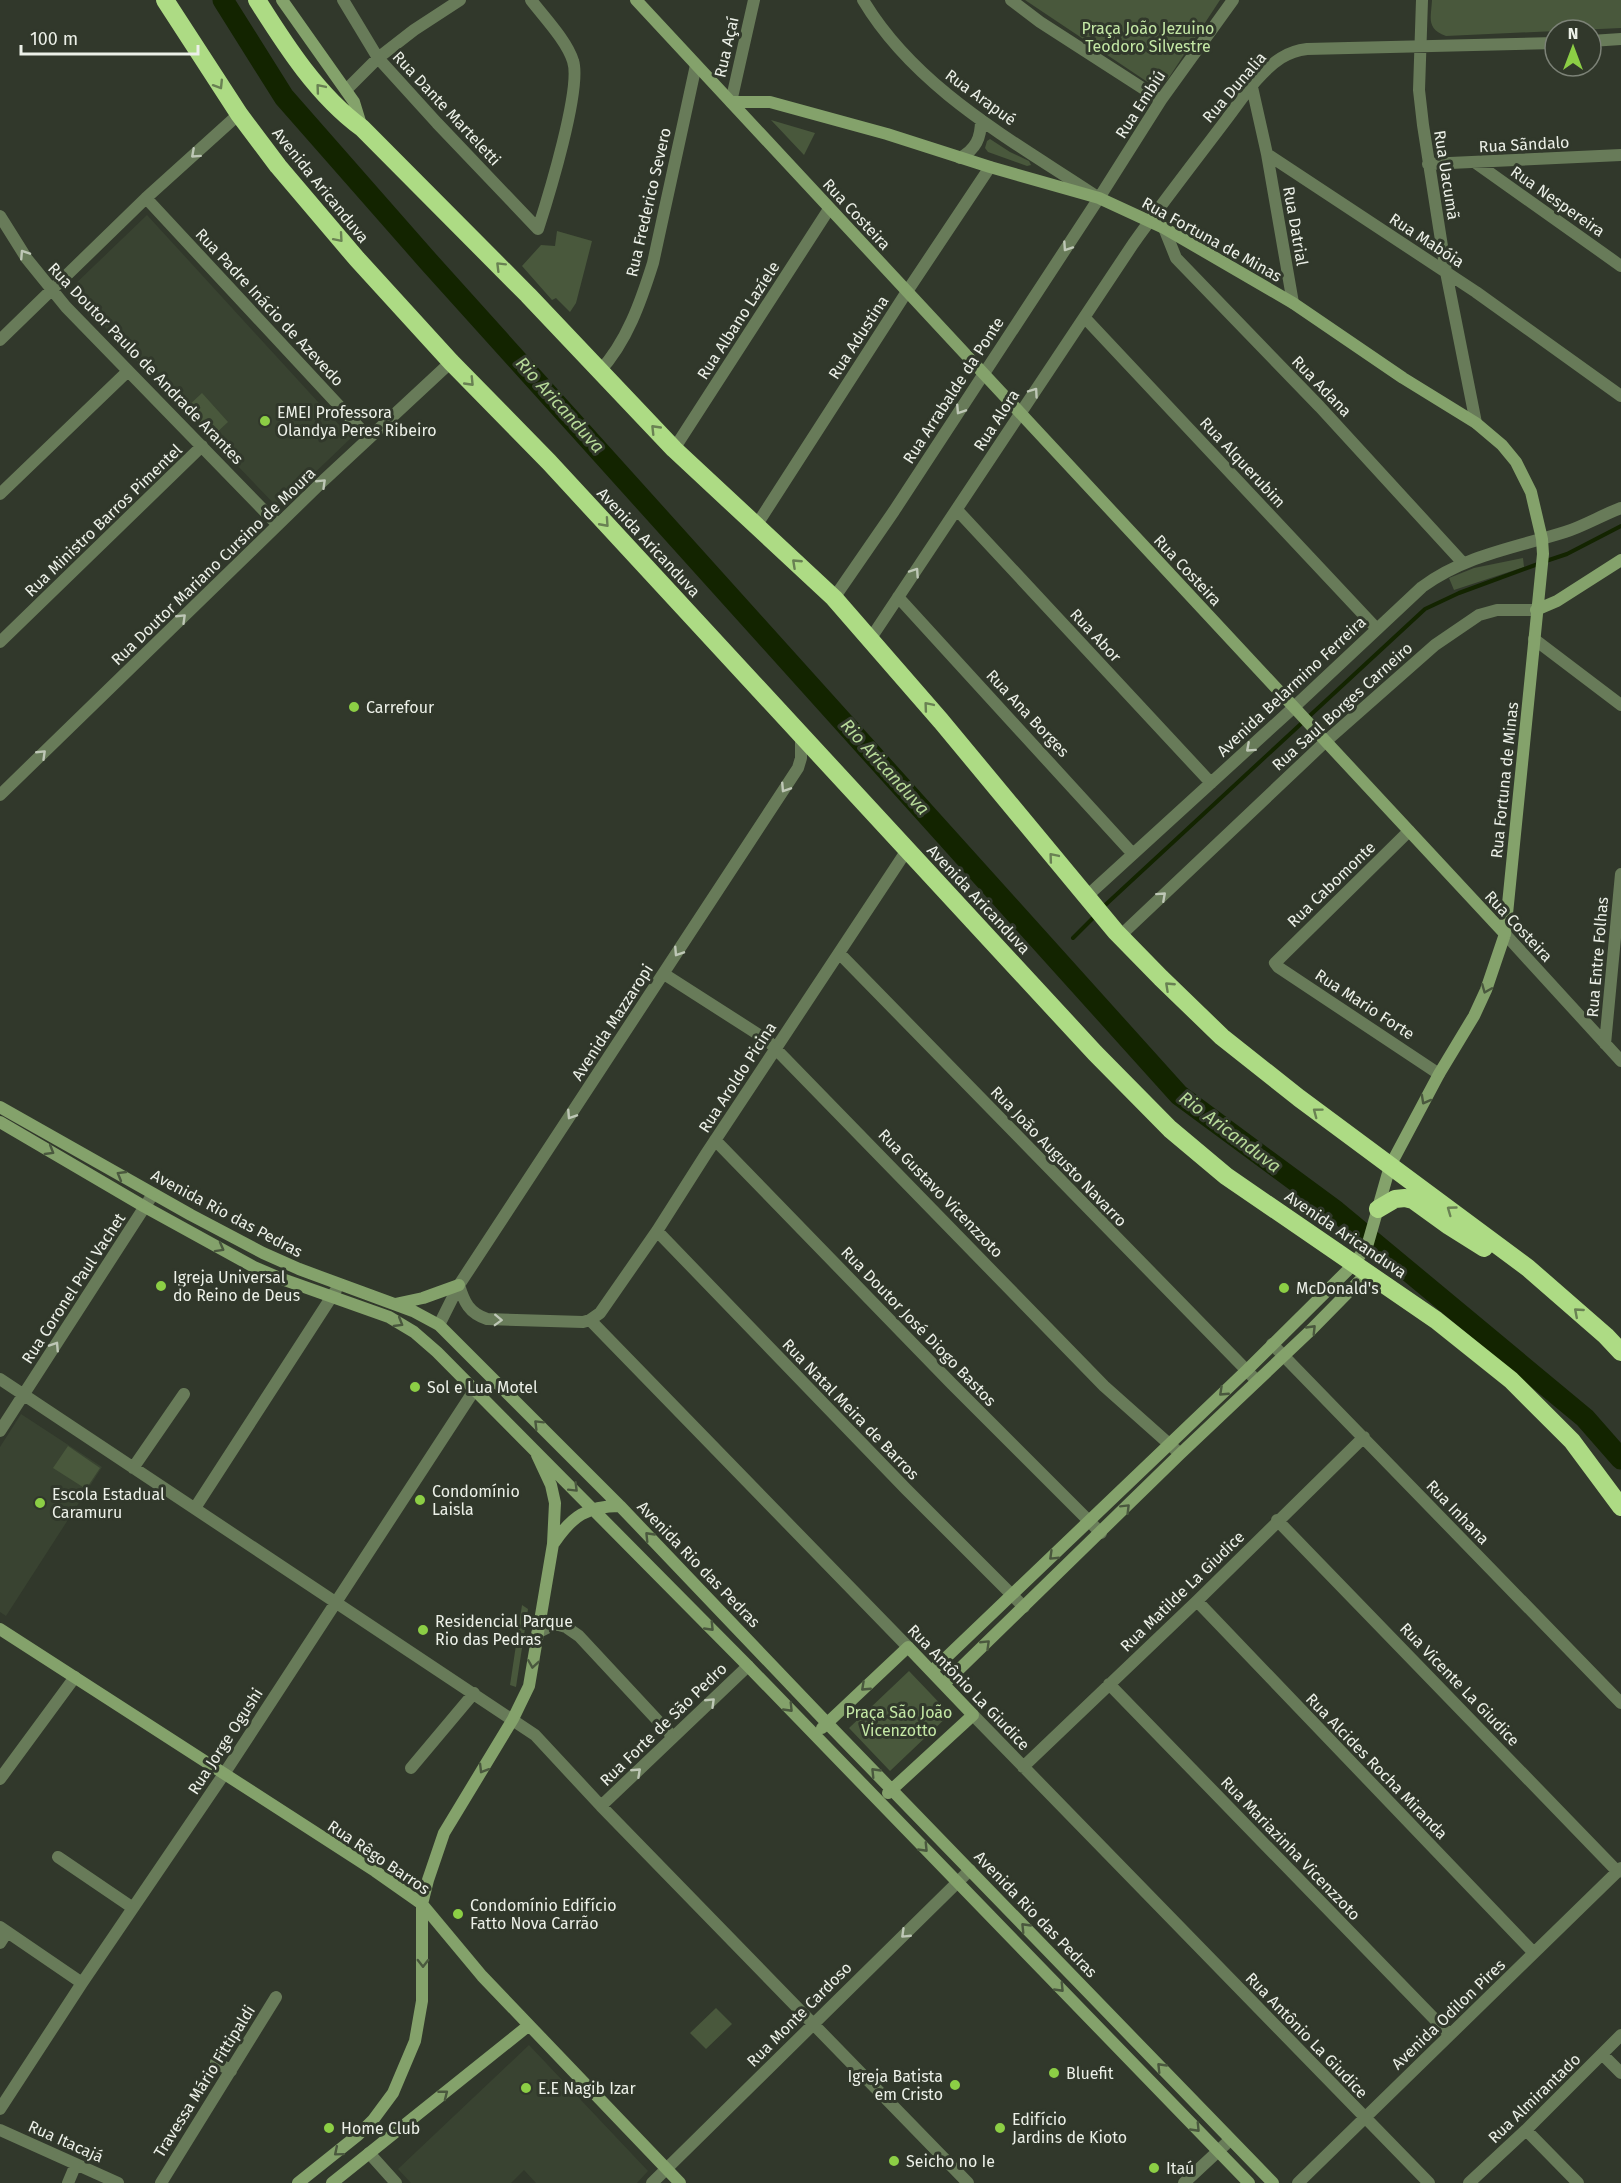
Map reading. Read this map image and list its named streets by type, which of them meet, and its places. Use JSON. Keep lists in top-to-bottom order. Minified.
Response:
{"streets":{"highway":["Avenida Aricanduva"],"street":["Rua Açaí","Rua Dunalia","Rua Arapué","Rua Embiú","Rua Dante Marteletti","Rua Sãndalo","Rua Uacumã","Rua Nespereira","Rua Frederico Severo","Rua Costeira","Rua Datrial","Rua Fortuna de Minas","Rua Mabóia","Rua Padre Inácio de Azevedo","Rua Albano Lazíele","Rua Adustina","Rua Doutor Paulo de Andrade Arantes","Rua Adana","Rua Arrabalde da Ponte","Rua Alora","Rua Alquerubim","Rua Ministro Barros Pimentel","Rua Doutor Mariano Cursino de Moura","Rua Abor","Avenida Belarmino Ferreira","Rua Saul Borges Carneiro","Rua Ana Borges","Rua Cabomonte","Rua Entre Folhas","Rua Mario Forte","Avenida Mazzaropi","Rua Aroldo Picina","Rua João Augusto Navarro","Rua Gustavo Vicenzzoto","Avenida Rio das Pedras","Rua Coronel Paul Vachet","Rua Doutor José Diogo Bastos","Rua Natal Meira de Barros","Rua Inhana","Rua Matilde La Giudice","Rua Vicente La Giudice","Rua Antônio La Giudice","Rua Forte de São Pedro","Rua Jorge Ogushi","Rua Alcides Rocha Miranda","Rua Mariazinha Vicenzzoto","Rua Rêgo Barros","Rua Monte Cardoso","Avenida Odilon Pires","Travessa Mário Fittipaldi","Rua Almirantado","Rua Itacajá"]},"crossings":[["Rua Açaí","Rua Costeira"],["Rua Açaí","Rua Fortuna de Minas"],["Rua Dunalia","Rua Uacumã"],["Rua Dunalia","Rua Fortuna de Minas"],["Rua Dunalia","Rua Alora"],["Rua Arapué","Rua Embiú"],["Rua Arapué","Rua Fortuna de Minas"],["Rua Arapué","Rua Arrabalde da Ponte"],["Rua Embiú","Rua Fortuna de Minas"],["Rua Embiú","Rua Arrabalde da Ponte"],["Rua Sãndalo","Rua Uacumã"],["Rua Sãndalo","Rua Nespereira"],["Rua Uacumã","Rua Fortuna de Minas"],["Rua Uacumã","Rua Mabóia"],["Avenida Aricanduva","Rua Fortuna de Minas"],["Avenida Aricanduva","Rua Doutor Mariano Cursino de Moura"],["Avenida Aricanduva","Avenida Mazzaropi"],["Avenida Aricanduva","Rua Aroldo Picina"],["Rua Costeira","Rua Fortuna de Minas"],["Rua Costeira","Rua Albano Lazíele"],["Rua Costeira","Rua Adustina"],["Rua Costeira","Rua Arrabalde da Ponte"],["Rua Costeira","Rua Alora"],["Rua Costeira","Avenida Belarmino Ferreira"],["Rua Costeira","Rua Saul Borges Carneiro"],["Rua Costeira","Rua Cabomonte"],["Rua Costeira","Rua Entre Folhas"],["Rua Datrial","Rua Fortuna de Minas"],["Rua Datrial","Rua Mabóia"],["Rua Fortuna de Minas","Rua Adustina"],["Rua Fortuna de Minas","Rua Adana"],["Rua Fortuna de Minas","Rua Arrabalde da Ponte"],["Rua Fortuna de Minas","Rua Alora"],["Rua Fortuna de Minas","Avenida Belarmino Ferreira"],["Rua Fortuna de Minas","Rua Saul Borges Carneiro"],["Rua Fortuna de Minas","Rua Mario Forte"],["Rua Padre Inácio de Azevedo","Rua Doutor Mariano Cursino de Moura"],["Rua Doutor Paulo de Andrade Arantes","Rua Ministro Barros Pimentel"],["Rua Doutor Paulo de Andrade Arantes","Rua Doutor Mariano Cursino de Moura"],["Rua Adana","Avenida Belarmino Ferreira"],["Rua Alora","Rua Alquerubim"],["Rua Alora","Rua Abor"],["Rua Alora","Rua Ana Borges"],["Rua Alquerubim","Avenida Belarmino Ferreira"],["Rua Abor","Avenida Belarmino Ferreira"],["Avenida Belarmino Ferreira","Rua Ana Borges"],["Rua Cabomonte","Rua Mario Forte"],["Avenida Mazzaropi","Rua Gustavo Vicenzzoto"],["Avenida Mazzaropi","Avenida Rio das Pedras"],["Rua Aroldo Picina","Rua João Augusto Navarro"],["Rua Aroldo Picina","Rua Gustavo Vicenzzoto"],["Rua Aroldo Picina","Rua Doutor José Diogo Bastos"],["Rua Aroldo Picina","Rua Natal Meira de Barros"],["Rua Aroldo Picina","Rua Antônio La Giudice"],["Avenida Rio das Pedras","Rua Coronel Paul Vachet"],["Avenida Rio das Pedras","Rua Forte de São Pedro"],["Avenida Rio das Pedras","Rua Jorge Ogushi"],["Avenida Rio das Pedras","Rua Monte Cardoso"],["Rua Inhana","Rua Matilde La Giudice"],["Rua Matilde La Giudice","Rua Vicente La Giudice"],["Rua Matilde La Giudice","Rua Antônio La Giudice"],["Rua Matilde La Giudice","Rua Alcides Rocha Miranda"],["Rua Matilde La Giudice","Rua Mariazinha Vicenzzoto"],["Rua Vicente La Giudice","Avenida Odilon Pires"],["Rua Antônio La Giudice","Avenida Odilon Pires"],["Rua Jorge Ogushi","Rua Rêgo Barros"],["Rua Alcides Rocha Miranda","Avenida Odilon Pires"],["Rua Mariazinha Vicenzzoto","Avenida Odilon Pires"],["Rua Rêgo Barros","Rua Monte Cardoso"]],"one_way":["Rua Arrabalde da Ponte","Rua Alora","Rua Doutor Mariano Cursino de Moura","Rua Saul Borges Carneiro","Avenida Mazzaropi","Rua Coronel Paul Vachet","Rua Forte de São Pedro","Rua Monte Cardoso"],"water":["Rio Aricanduva"],"parks":["Praça João Jezuino Teodoro Silvestre","Praça São João Vicenzotto"],"places":["EMEI Professora Olandya Peres Ribeiro","Carrefour","Igreja Universal do Reino de Deus","McDonald's","Sol e Lua Motel","Condomínio Laisla","Escola Estadual Caramuru","Residencial Parque Rio das Pedras","Condomínio Edifício Fatto Nova Carrão","Bluefit","Igreja Batista em Cristo","E.E Nagib Izar","Home Club","Edifício Jardins de Kioto","Seicho no Ie","Itaú"],"scale_bar":"100 m","north":"top"}
